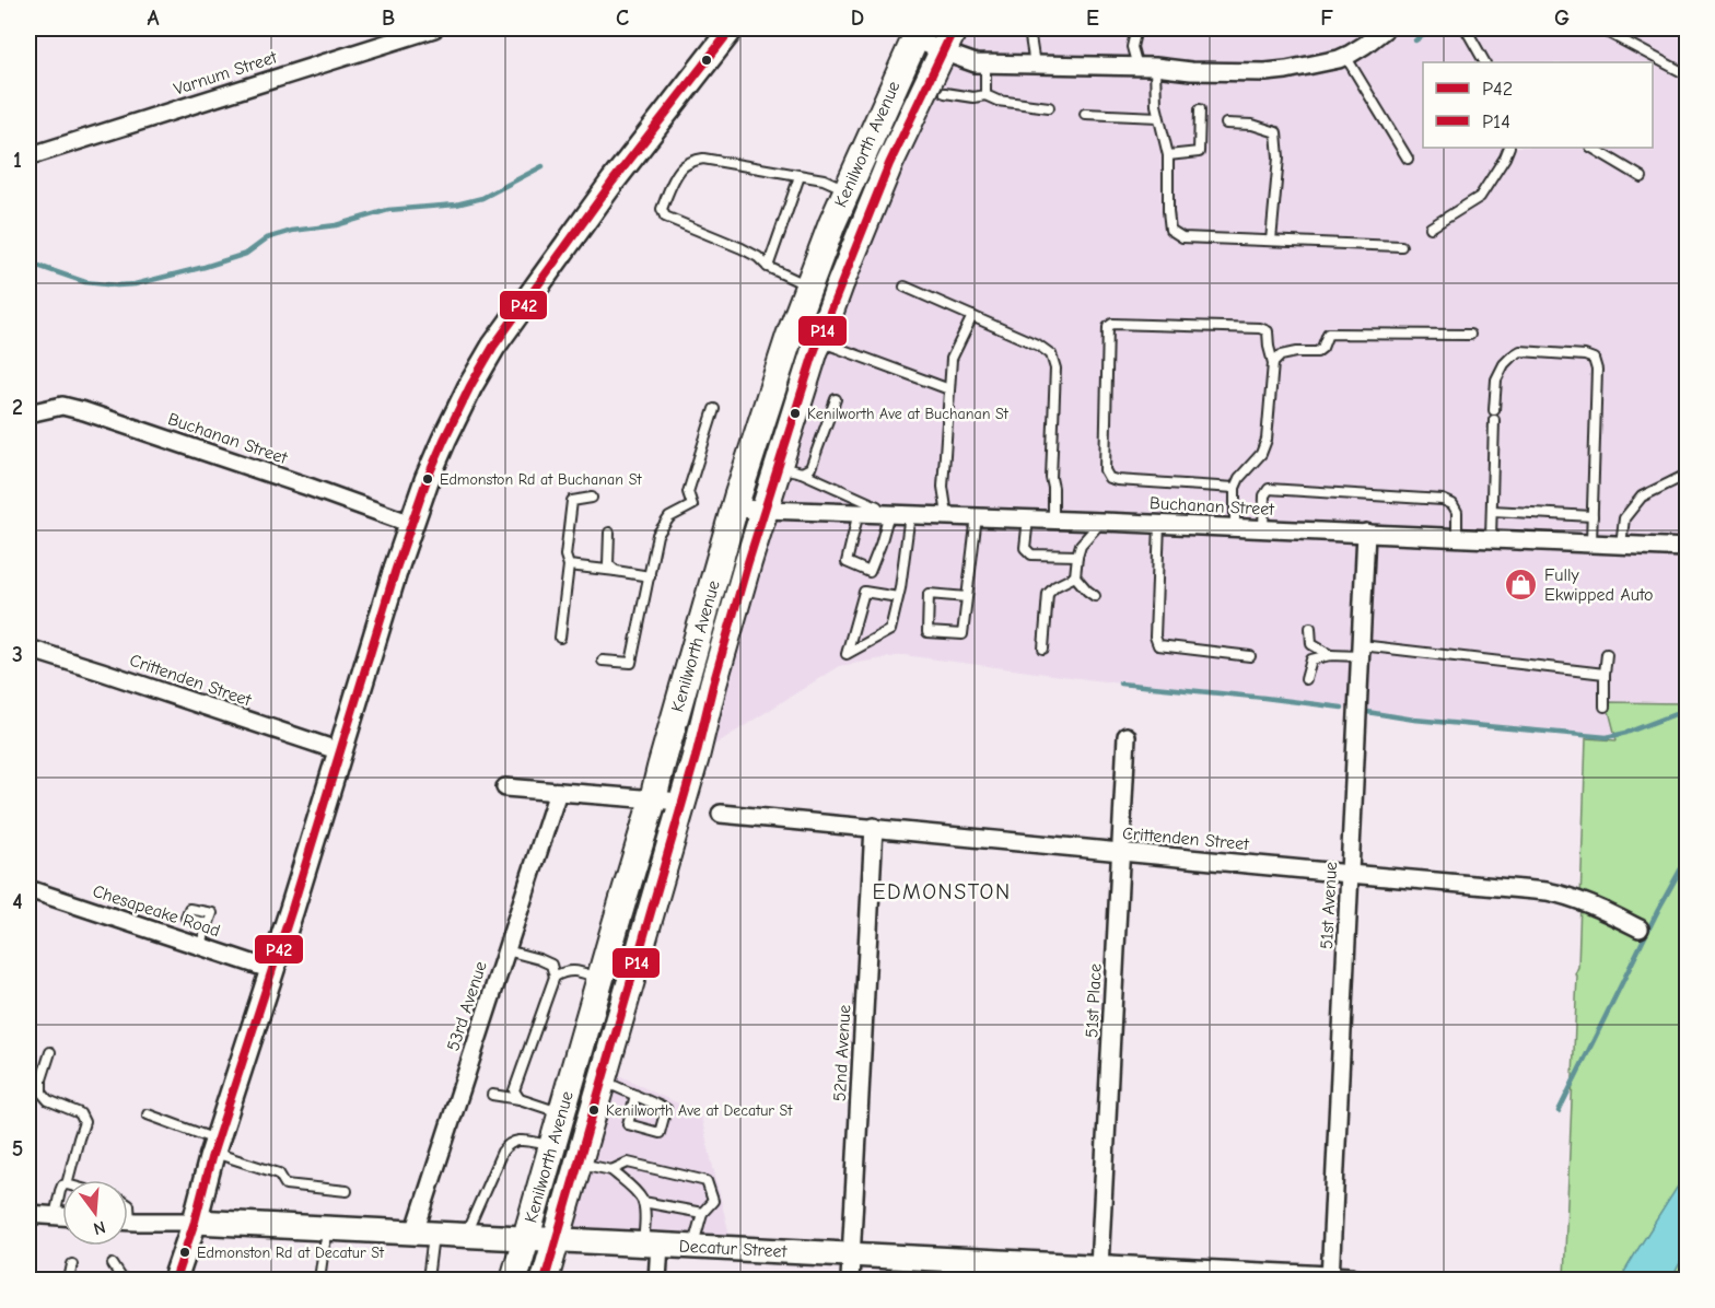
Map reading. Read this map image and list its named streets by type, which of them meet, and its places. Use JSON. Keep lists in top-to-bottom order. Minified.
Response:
{"streets":{"main road":["Kenilworth Avenue"],"street":["Varnum Street","Buchanan Street","Crittenden Street","51st Avenue","Chesapeake Road","51st Place","53rd Avenue","52nd Avenue","Decatur Street"]},"crossings":[["Kenilworth Avenue","Buchanan Street"],["Kenilworth Avenue","Decatur Street"],["Buchanan Street","51st Avenue"],["Crittenden Street","51st Avenue"],["Crittenden Street","51st Place"],["Crittenden Street","52nd Avenue"],["51st Avenue","Decatur Street"],["51st Place","Decatur Street"],["53rd Avenue","Decatur Street"],["52nd Avenue","Decatur Street"]],"districts":["EDMONSTON"],"places":{"other":["Kenilworth Ave at Buchanan St","Edmonston Rd at Buchanan St","Kenilworth Ave at Decatur St","Edmonston Rd at Decatur St"],"shop":["Fully Ekwipped Auto"]},"lines":["transit line P42","transit line P14"],"legend":["P42","P14"],"north":"bottom","grid":{"columns":["A","B","C","D","E","F","G"],"rows":["1","2","3","4","5"]}}
